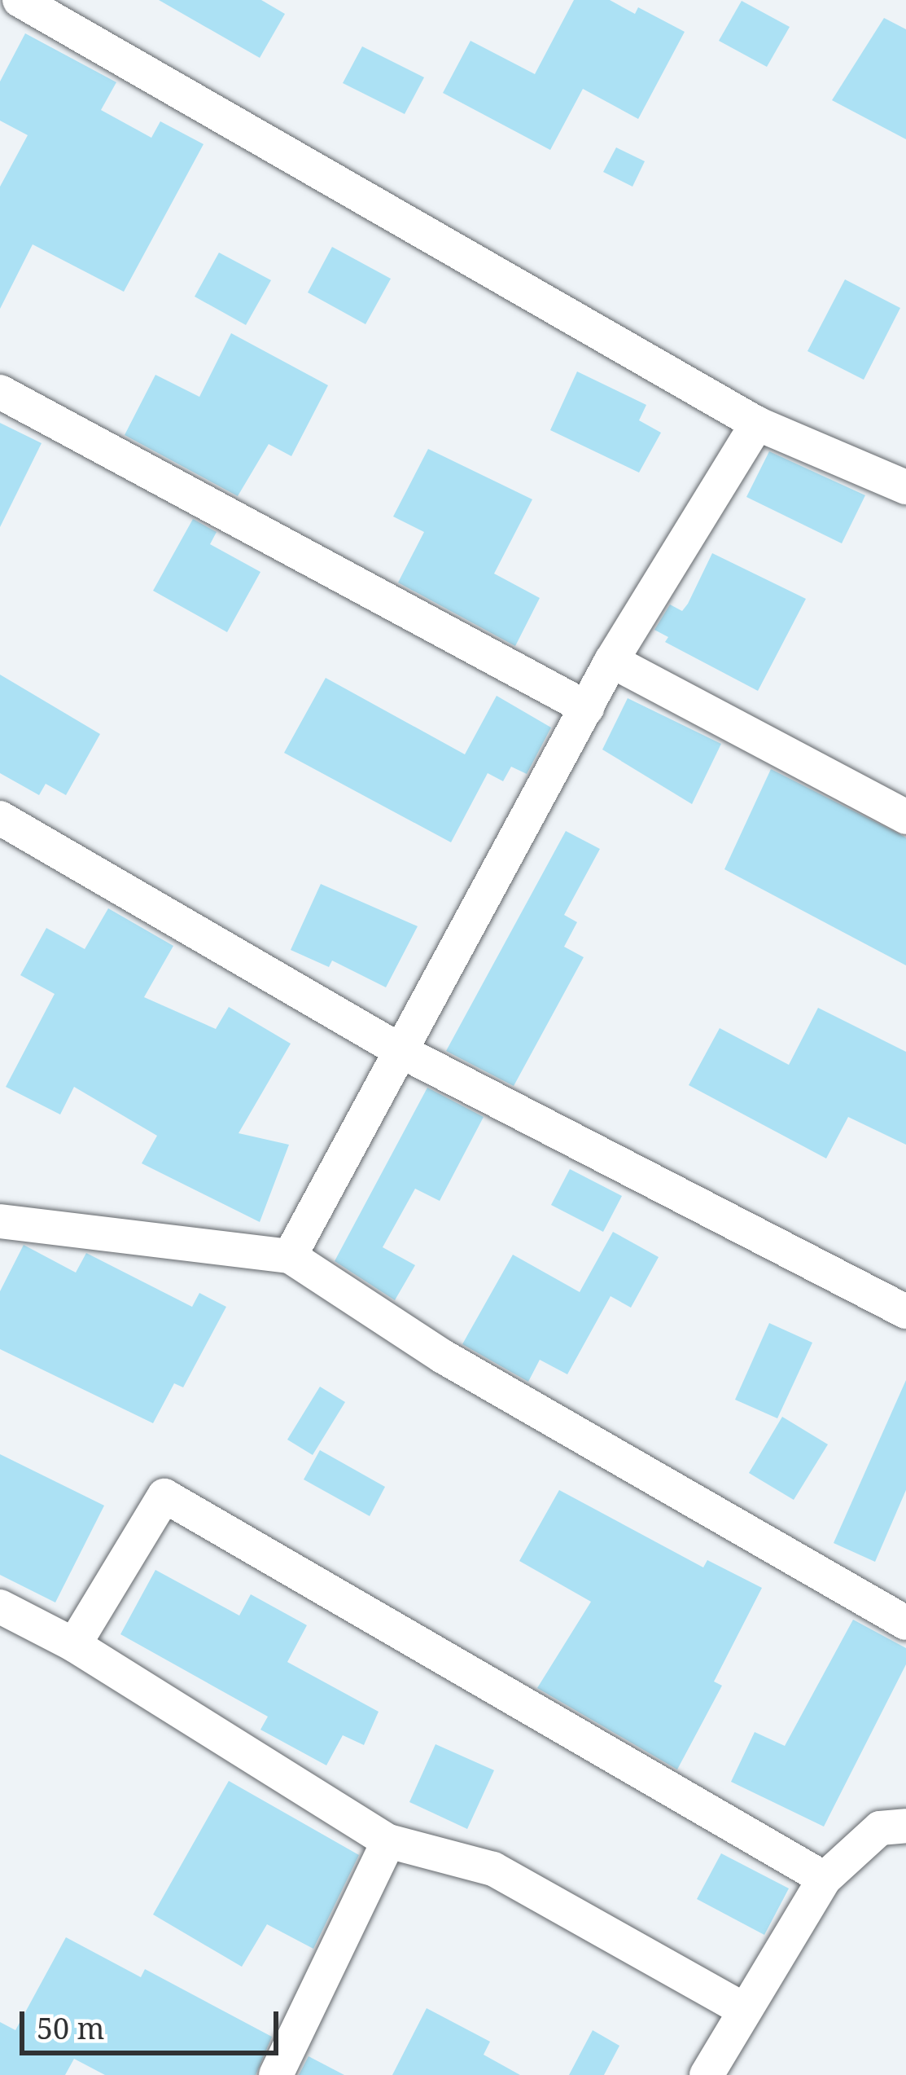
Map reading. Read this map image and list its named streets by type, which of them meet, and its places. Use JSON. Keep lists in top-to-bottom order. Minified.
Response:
{"scale_bar":"50 m"}
